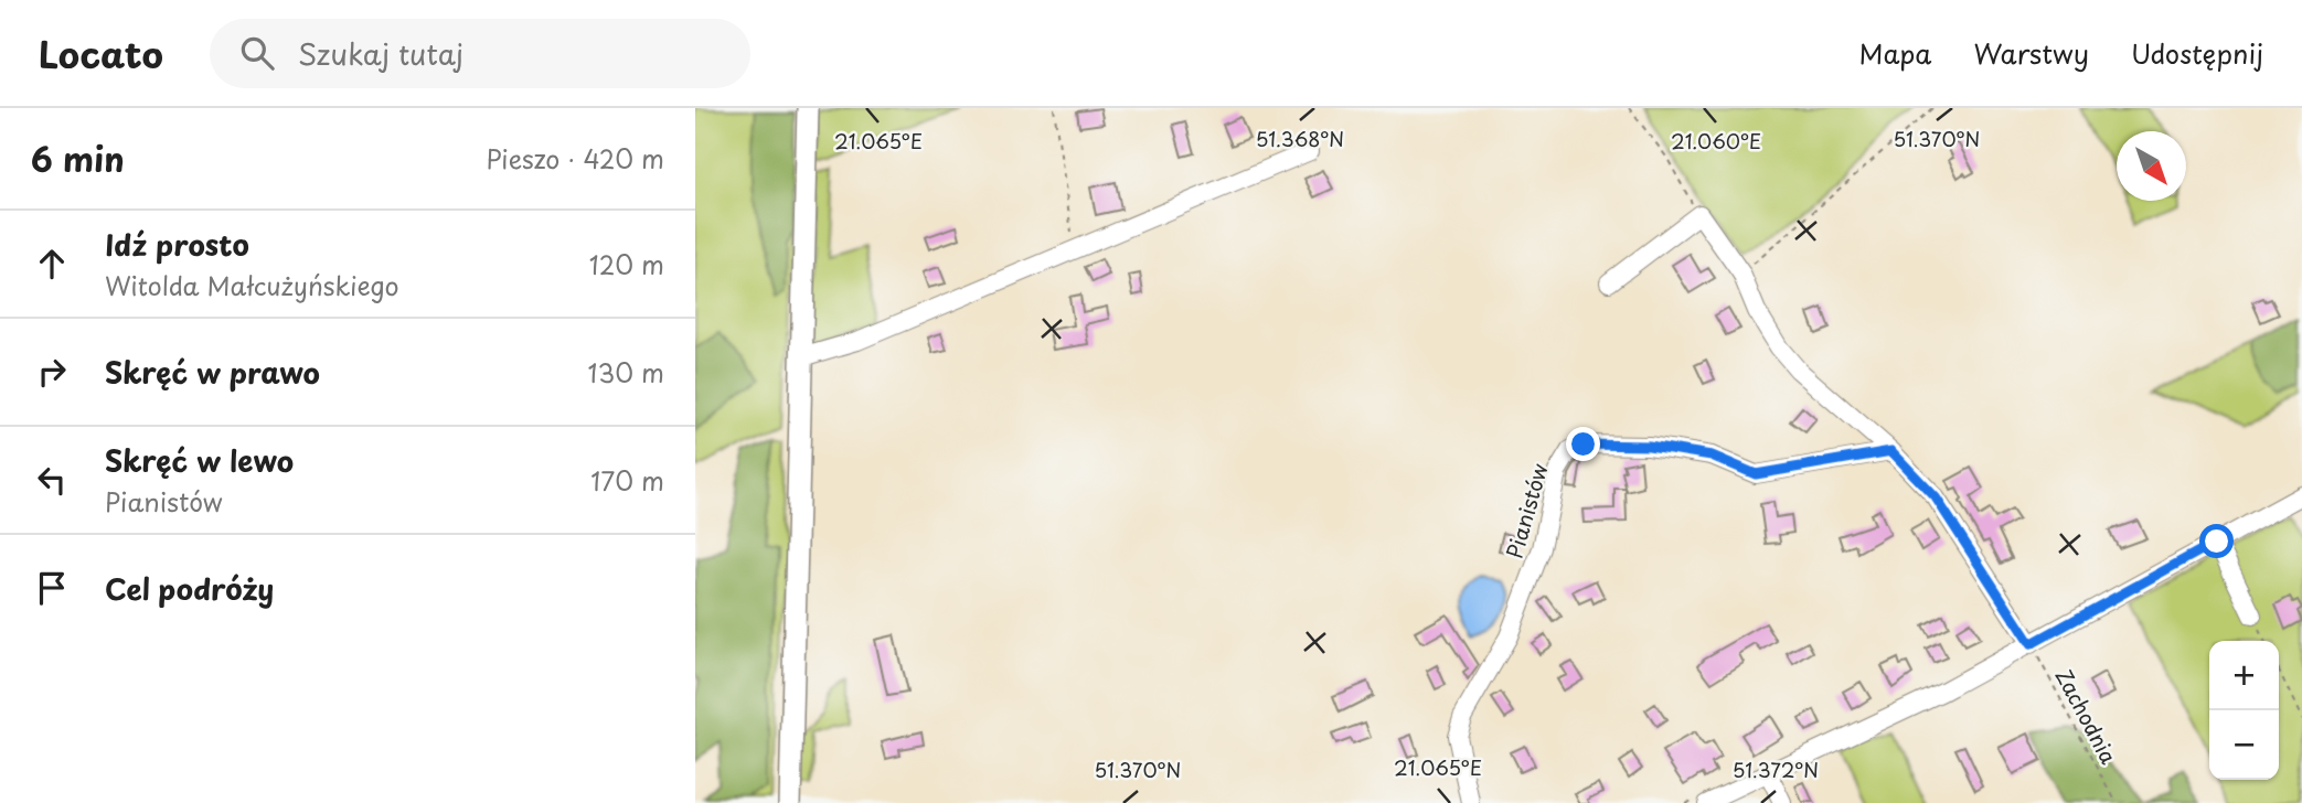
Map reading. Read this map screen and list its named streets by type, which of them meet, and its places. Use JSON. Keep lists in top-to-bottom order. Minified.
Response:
{"streets":{"street":["Pianistów"],"path":["Zachodnia"]},"north":"bottom right","page":{"header":"Locato","search":"Szukaj tutaj","nav":["Mapa","Warstwy","Udostępnij"],"heading":["6 min","Pieszo · 420 m"],"list":[["Idź prosto","Witolda Małcużyńskiego","120 m"],["Skręć w prawo","130 m"],["Skręć w lewo","Pianistów","170 m"],"Cel podróży"],"map_buttons":["+","−"]},"coordinates":["51.368°N","51.370°N","21.065°E","21.060°E","51.372°N"]}
